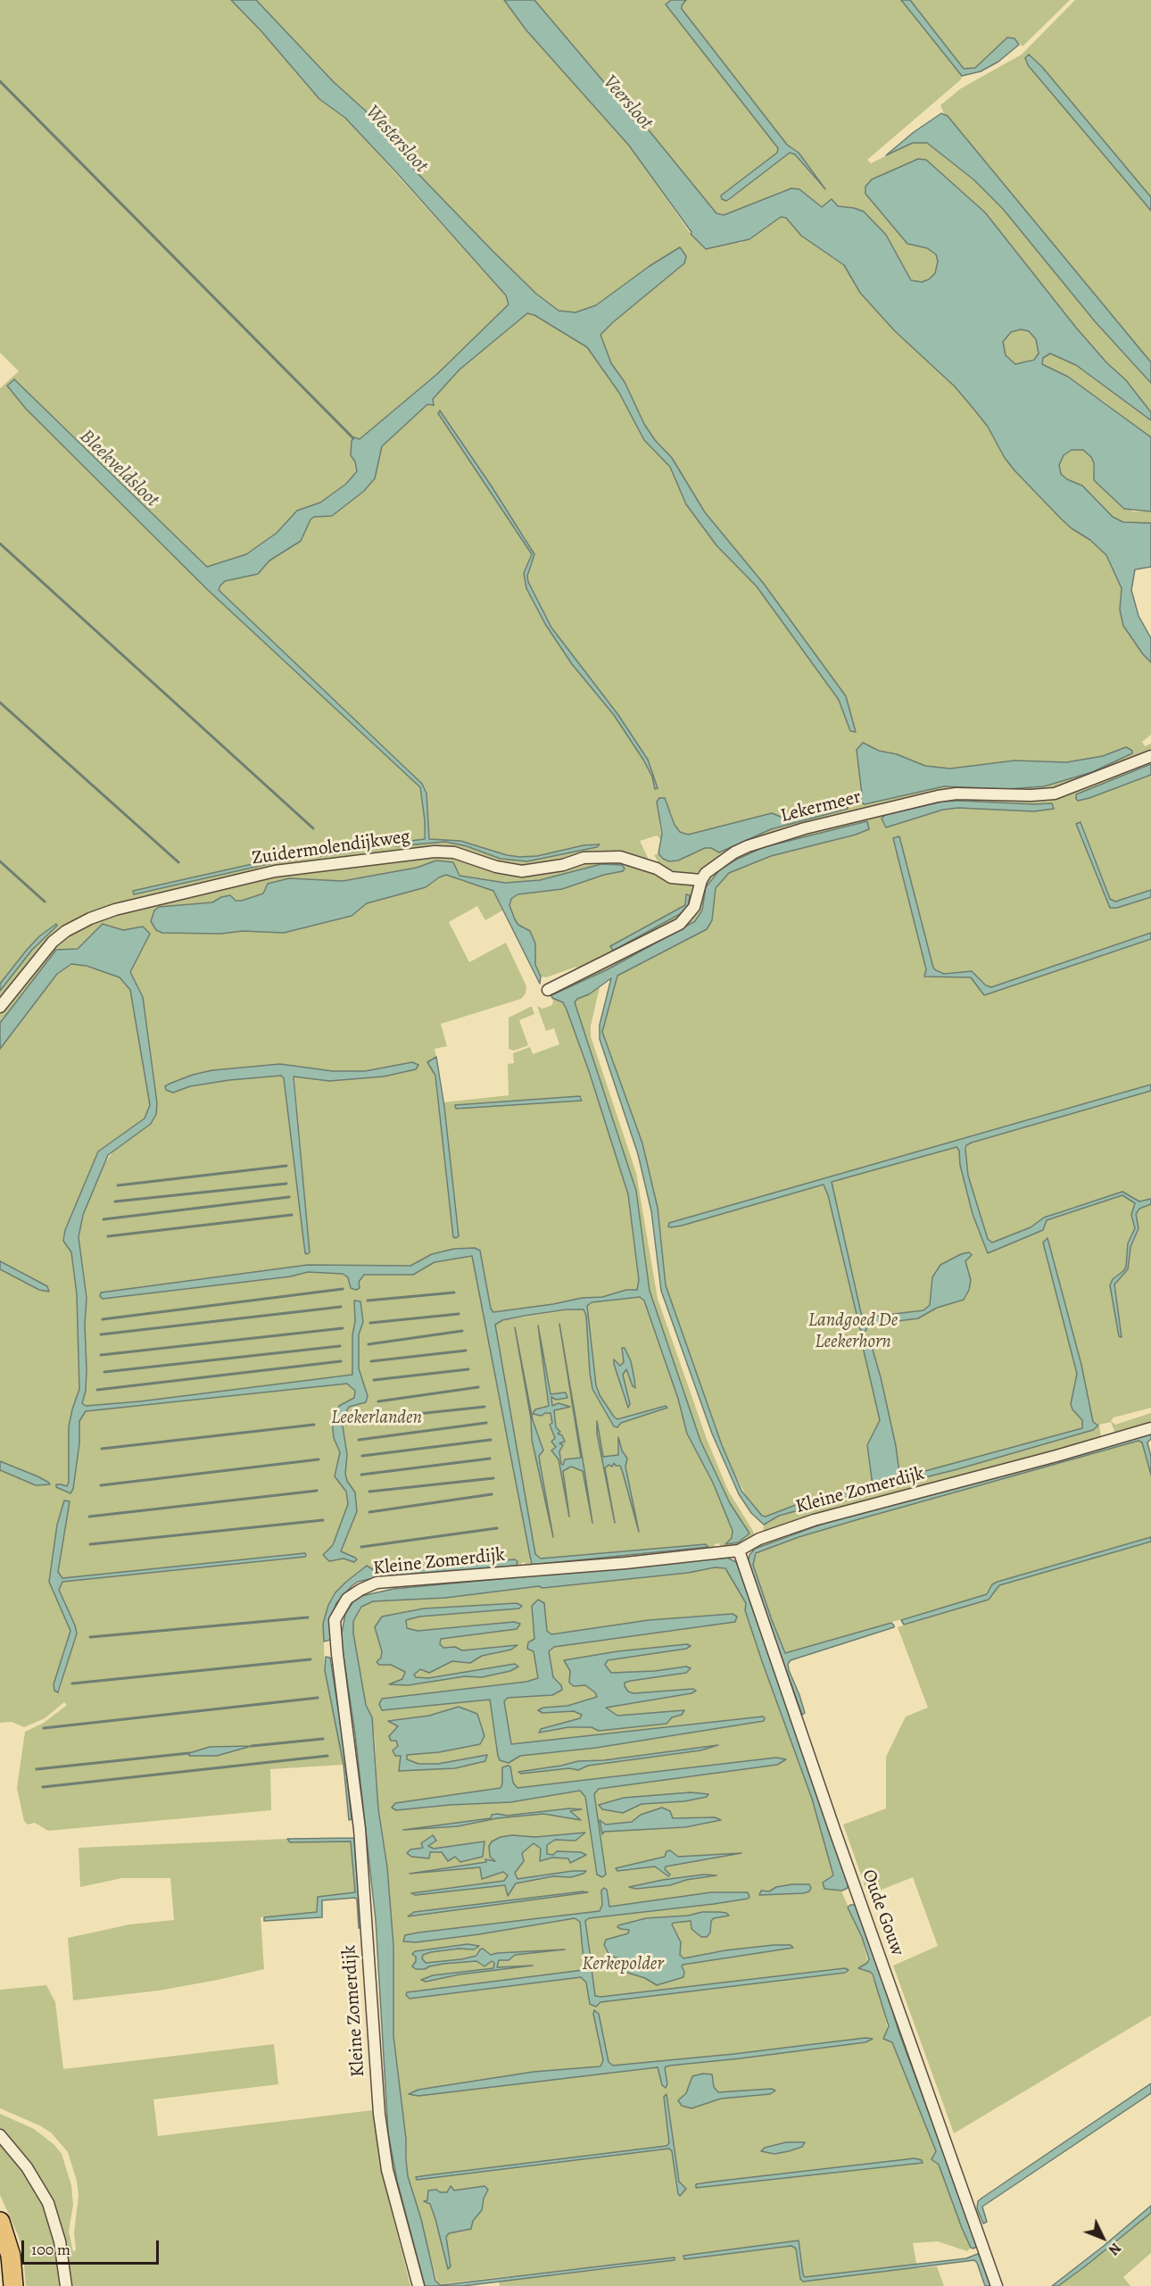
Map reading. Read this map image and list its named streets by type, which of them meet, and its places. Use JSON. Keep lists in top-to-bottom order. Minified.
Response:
{"streets":{"street":["Lekermeer","Zuidermolendijkweg","Kleine Zomerdijk","Oude Gouw"]},"crossings":[["Lekermeer","Zuidermolendijkweg"],["Kleine Zomerdijk","Oude Gouw"]],"water":["Veersloot","Westersloot","Bleekveldsloot"],"parks":["Landgoed De Leekerhorn","Leekerlanden","Kerkepolder"],"scale_bar":"100 m","north":"bottom right"}
